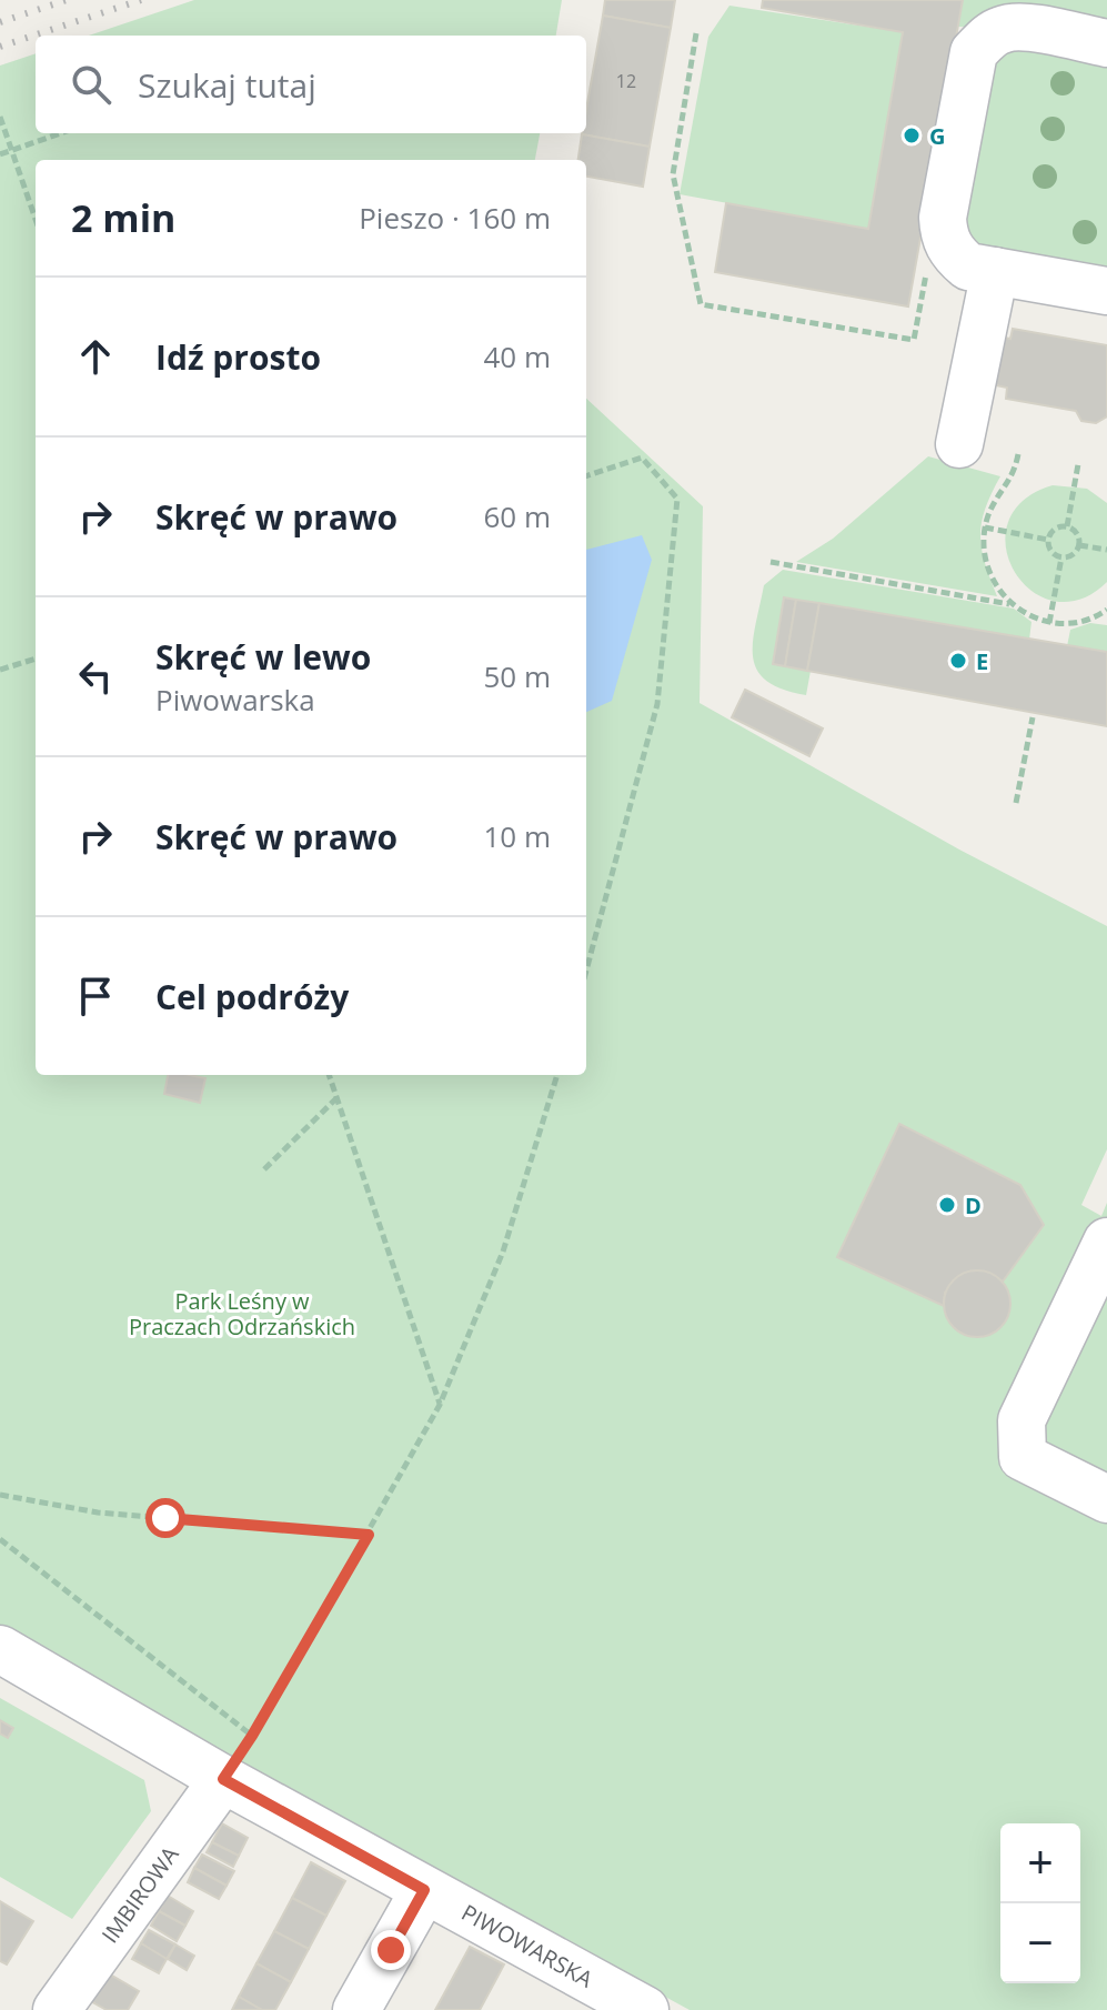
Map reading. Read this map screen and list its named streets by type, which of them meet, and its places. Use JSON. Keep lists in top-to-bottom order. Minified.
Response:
{"streets":{"street":["IMBIROWA","PIWOWARSKA"]},"crossings":[["IMBIROWA","PIWOWARSKA"]],"parks":["Park Leśny w Praczach Odrzańskich"],"places":["G","E","D"],"house_numbers":["12"],"page":{"search":"Szukaj tutaj","heading":["2 min","Pieszo · 160 m"],"list":[["Idź prosto","40 m"],["Skręć w prawo","60 m"],["Skręć w lewo","Piwowarska","50 m"],["Skręć w prawo","10 m"],"Cel podróży"],"map_buttons":["+","−"]}}
